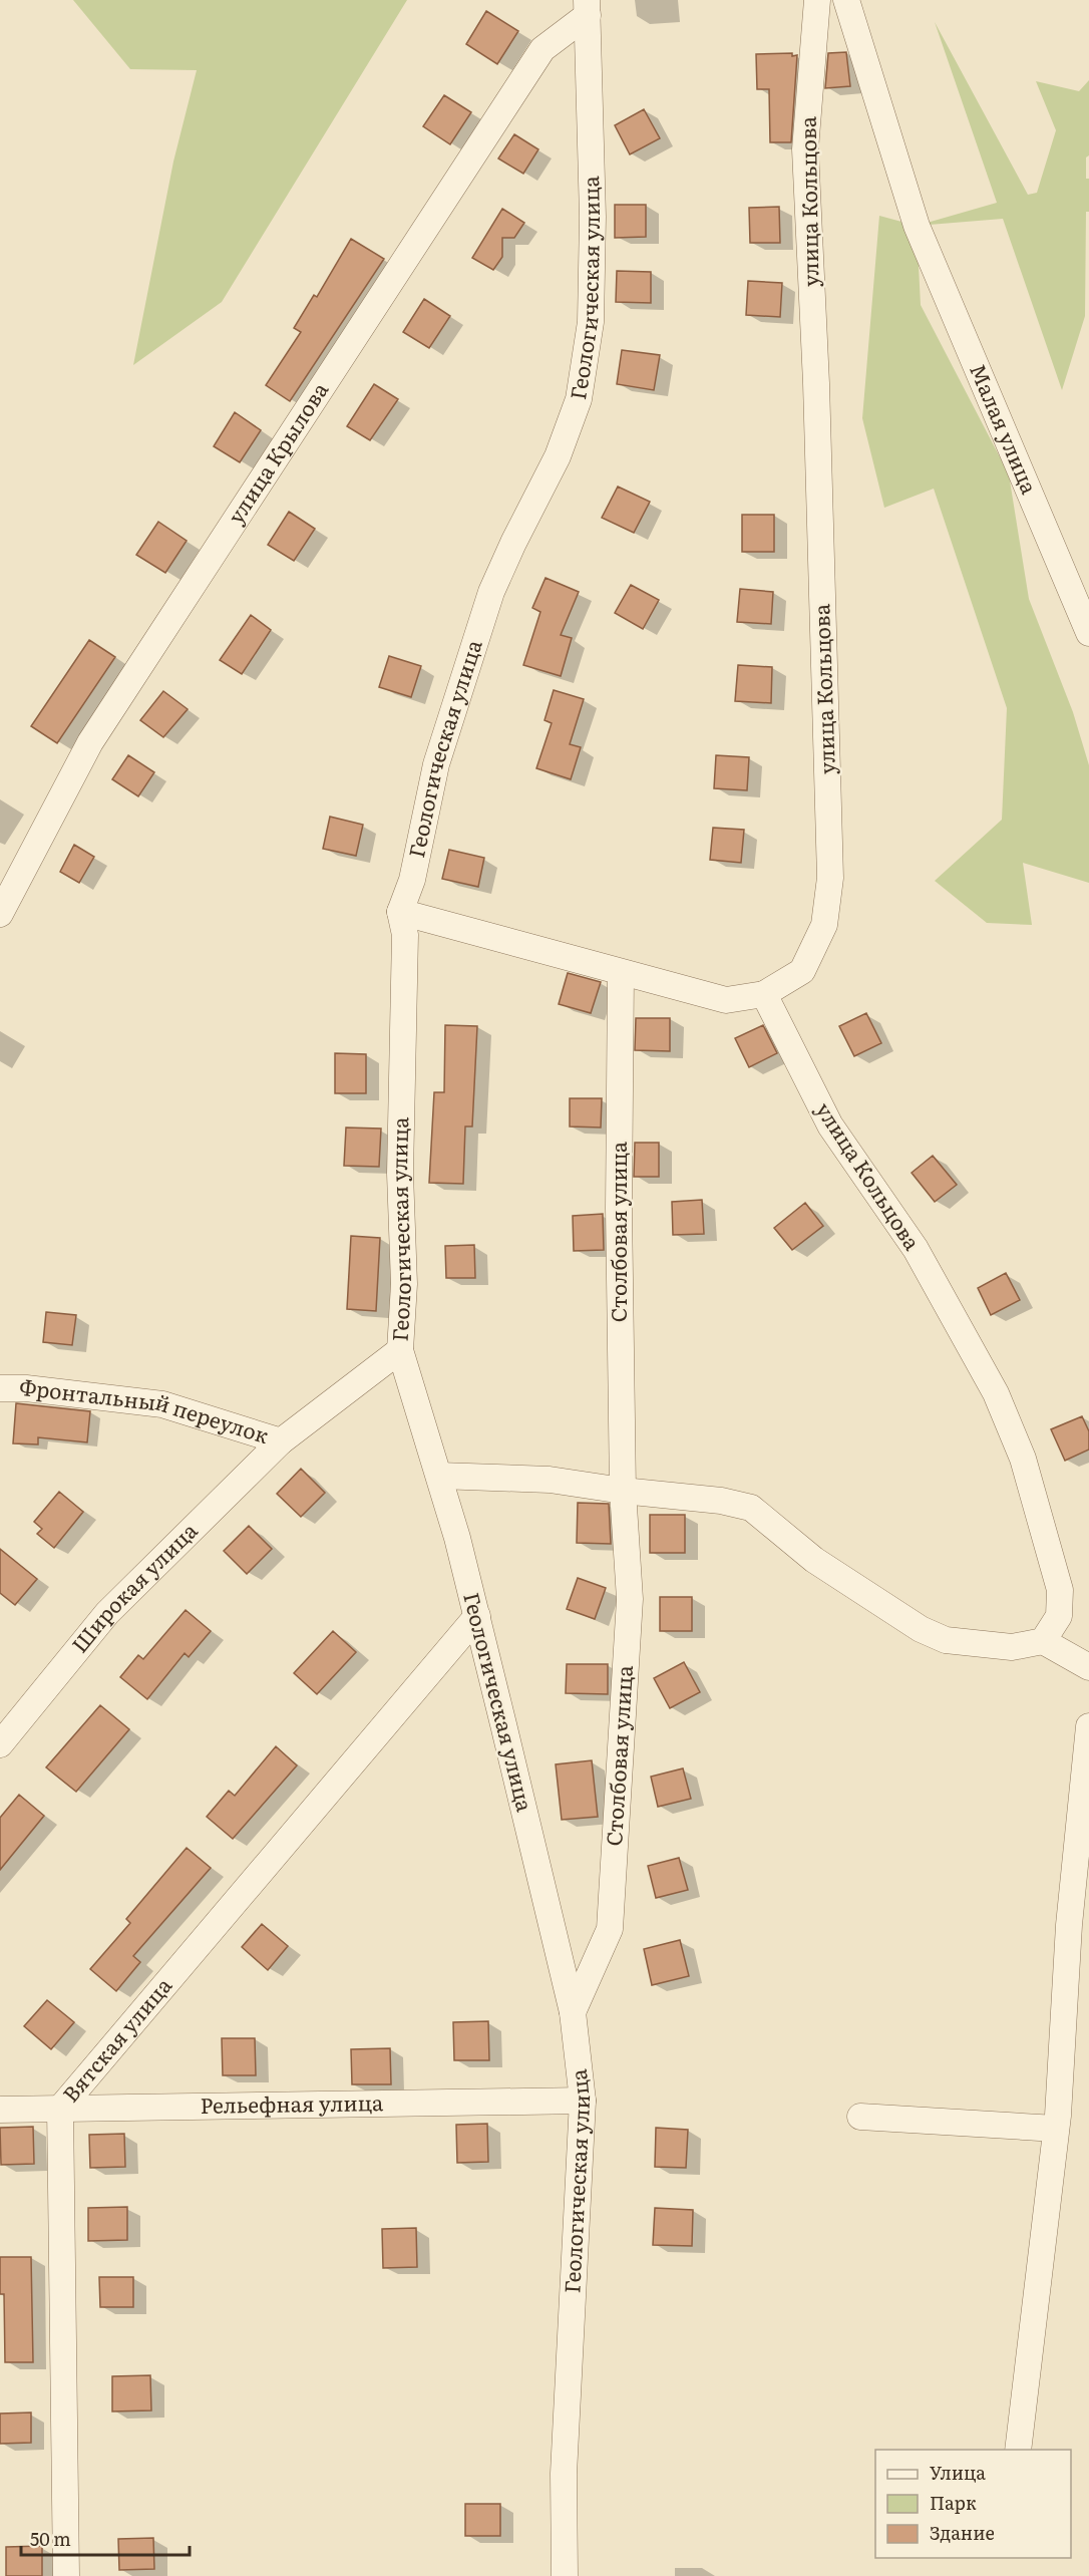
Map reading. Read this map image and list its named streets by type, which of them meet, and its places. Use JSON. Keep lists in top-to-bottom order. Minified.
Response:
{"streets":{"street":["улица Кольцова","Геологическая улица","Малая улица","улица Крылова","Столбовая улица","Фронтальный переулок","Широкая улица","Вятская улица","Рельефная улица"]},"crossings":[["Геологическая улица","улица Крылова"],["Геологическая улица","Столбовая улица"],["Геологическая улица","Фронтальный переулок"],["Геологическая улица","Вятская улица"],["Геологическая улица","Рельефная улица"],["Фронтальный переулок","Широкая улица"],["Вятская улица","Рельефная улица"]],"legend":["Улица","Парк","Здание"],"scale_bar":"50 m"}
